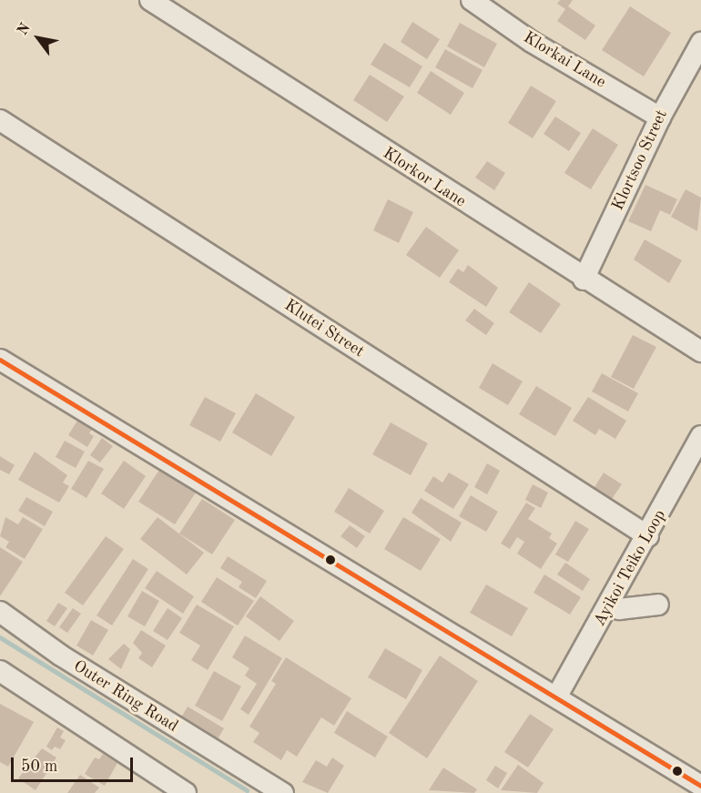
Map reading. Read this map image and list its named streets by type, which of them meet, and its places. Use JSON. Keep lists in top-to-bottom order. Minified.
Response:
{"streets":{"street":["Klorkai Lane","Klortsoo Street","Klorkor Lane","Klutei Street","Ayikoi Teiko Loop","Outer Ring Road"]},"crossings":[["Klorkai Lane","Klortsoo Street"],["Klortsoo Street","Klorkor Lane"],["Klutei Street","Ayikoi Teiko Loop"]],"scale_bar":"50 m","north":"top left"}
